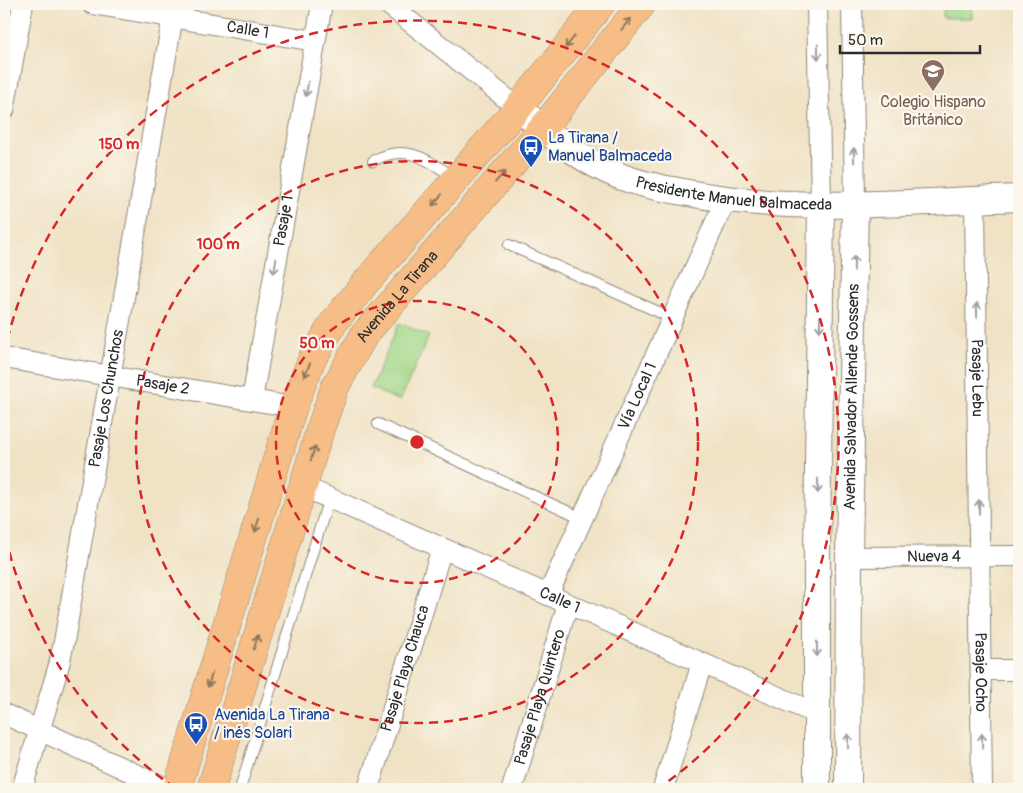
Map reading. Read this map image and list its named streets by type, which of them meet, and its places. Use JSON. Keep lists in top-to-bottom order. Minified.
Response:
{"streets":{"highway":["Avenida La Tirana"],"street":["Calle 1","Presidente Manuel Balmaceda","Pasaje 1","Pasaje Lebu","Pasaje 2","Avenida Salvador Allende Gossens","Vía Local 1","Pasaje Los Chunchos","Nueva 4","Pasaje Playa Chauca","Pasaje Ocho","Pasaje Playa Quintero"]},"crossings":[["Calle 1","Pasaje 1"],["Calle 1","Avenida La Tirana"],["Calle 1","Avenida Salvador Allende Gossens"],["Calle 1","Vía Local 1"],["Calle 1","Pasaje Los Chunchos"],["Calle 1","Pasaje Playa Chauca"],["Calle 1","Pasaje Playa Quintero"],["Presidente Manuel Balmaceda","Avenida La Tirana"],["Presidente Manuel Balmaceda","Pasaje Lebu"],["Presidente Manuel Balmaceda","Avenida Salvador Allende Gossens"],["Presidente Manuel Balmaceda","Vía Local 1"],["Pasaje 1","Pasaje 2"],["Avenida La Tirana","Pasaje 2"],["Pasaje Lebu","Nueva 4"],["Pasaje Lebu","Pasaje Ocho"],["Pasaje 2","Pasaje Los Chunchos"],["Avenida Salvador Allende Gossens","Nueva 4"],["Nueva 4","Pasaje Ocho"]],"one_way":["Pasaje 1","Pasaje Lebu","Pasaje Ocho"],"places":{"school or university":["Colegio Hispano Británico"],"bus stop":["La Tirana / Manuel Balmaceda","Avenida La Tirana / inés Solari"]},"scale_bar":"50 m","rings":["150 m","100 m","50 m"]}
